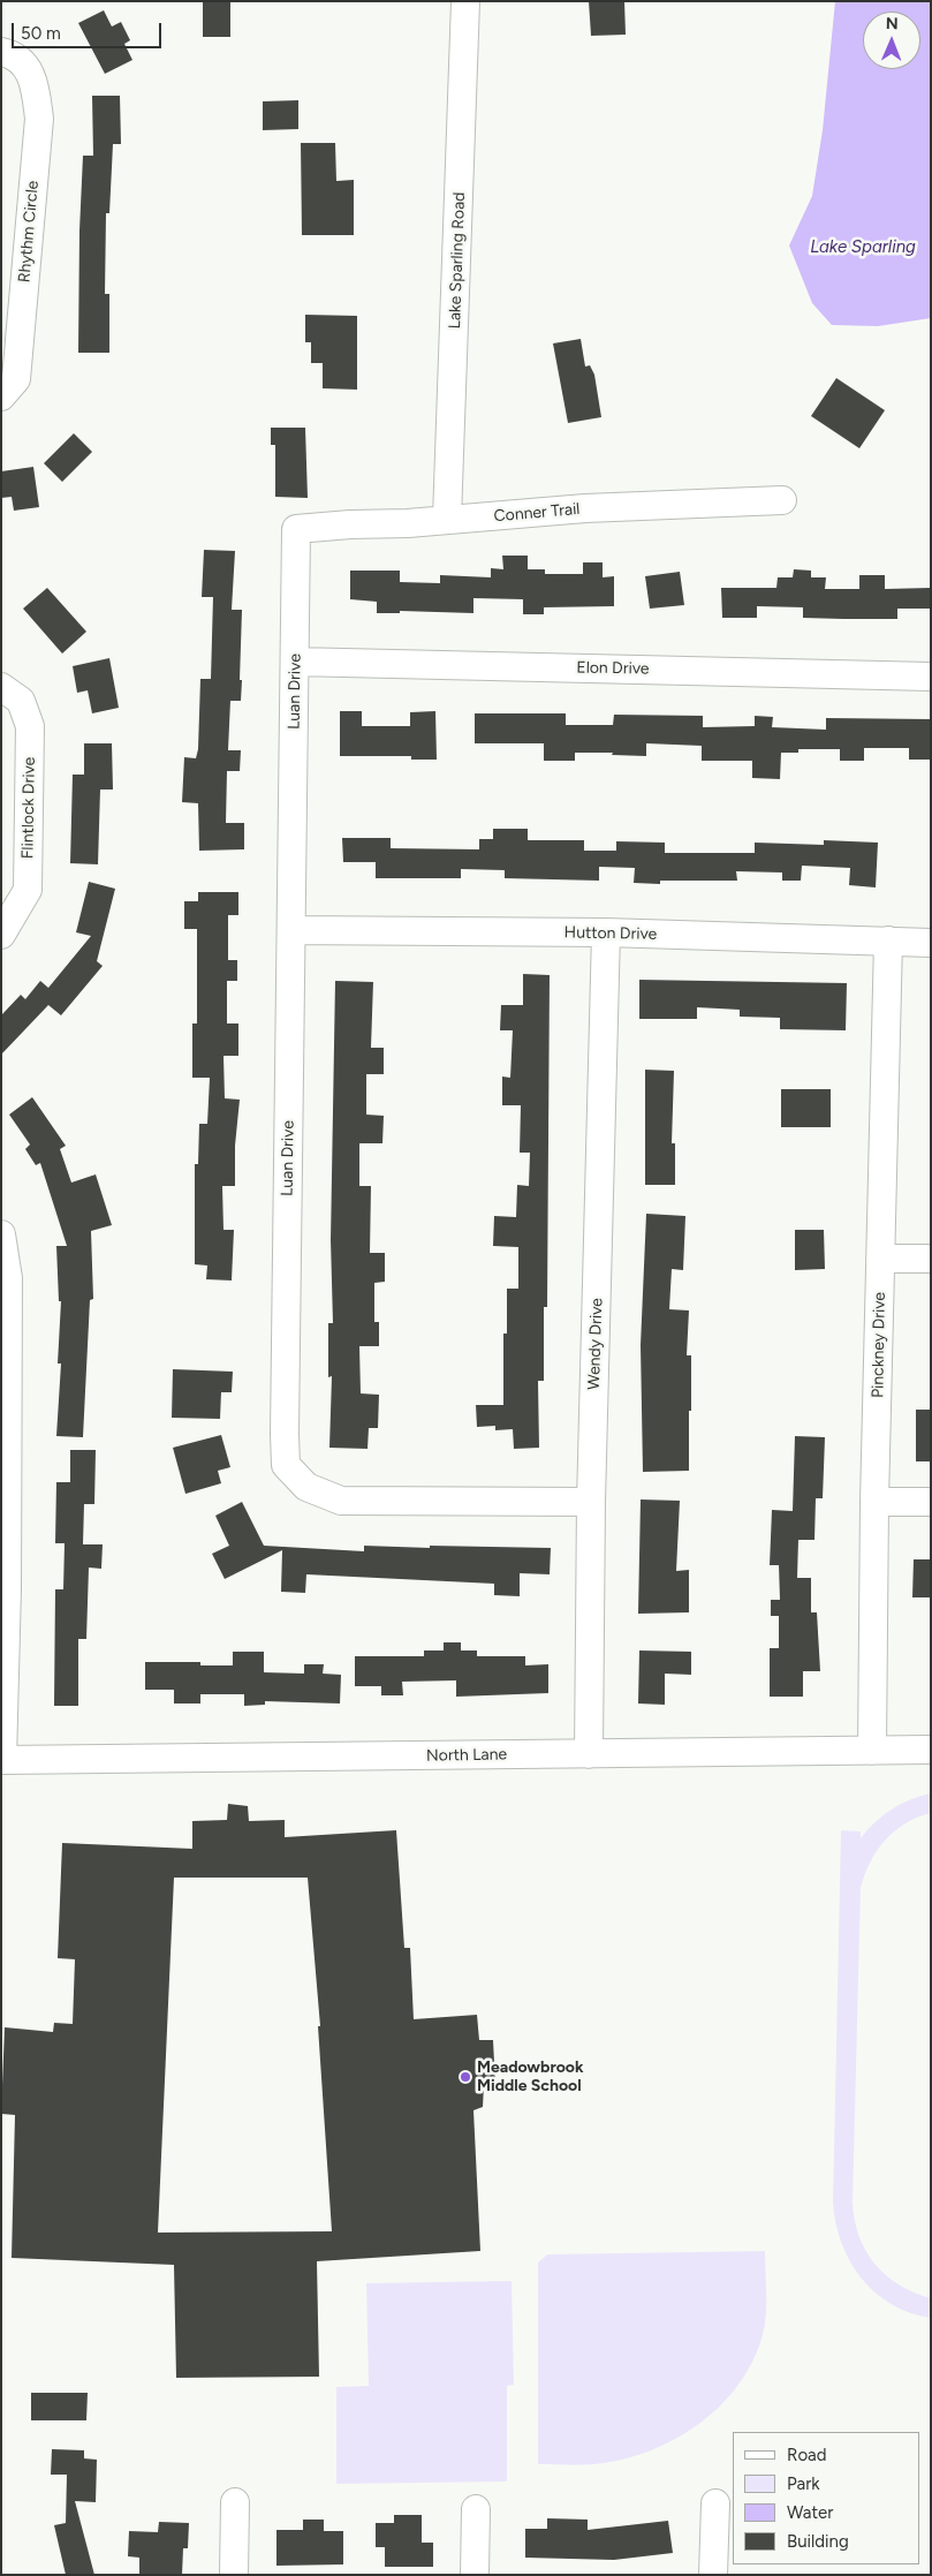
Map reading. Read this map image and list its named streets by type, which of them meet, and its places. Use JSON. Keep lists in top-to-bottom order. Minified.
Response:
{"streets":{"street":["Rhythm Circle","Lake Sparling Road","Conner Trail","Elon Drive","Luan Drive","Flintlock Drive","Hutton Drive","Wendy Drive","Pinckney Drive","North Lane"]},"crossings":[["Lake Sparling Road","Conner Trail"],["Conner Trail","Luan Drive"],["Elon Drive","Luan Drive"],["Luan Drive","Hutton Drive"],["Luan Drive","Wendy Drive"],["Hutton Drive","Wendy Drive"],["Hutton Drive","Pinckney Drive"],["Wendy Drive","North Lane"],["Pinckney Drive","North Lane"]],"water":["Lake Sparling"],"places":["Meadowbrook Middle School"],"legend":["Road","Park","Water","Building"],"scale_bar":"50 m","north":"top"}
